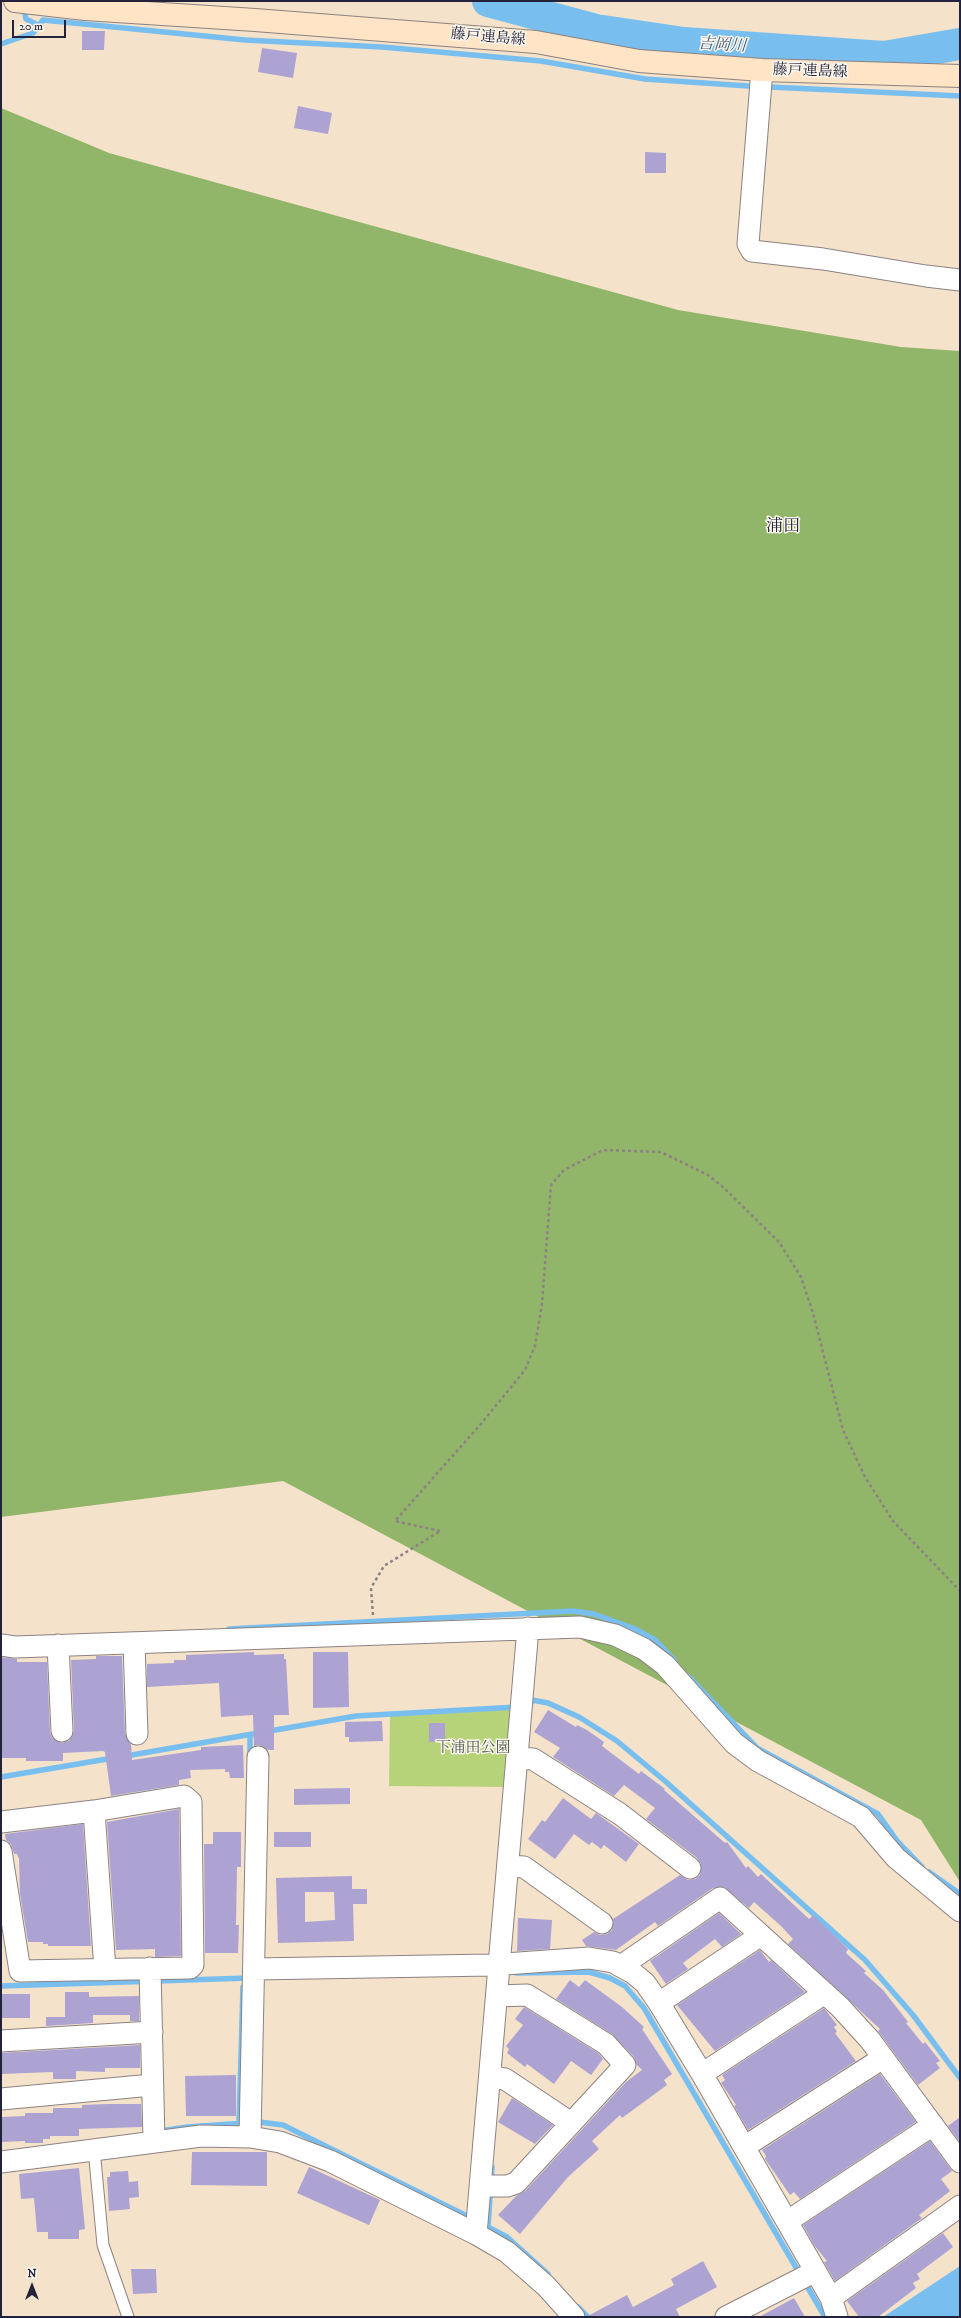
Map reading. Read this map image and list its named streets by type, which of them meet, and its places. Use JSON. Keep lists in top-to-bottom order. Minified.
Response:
{"streets":{"main road":["藤戸連島線"]},"districts":["浦田"],"water":["吉岡川"],"parks":["下浦田公園"],"scale_bar":"20 m","north":"top"}
